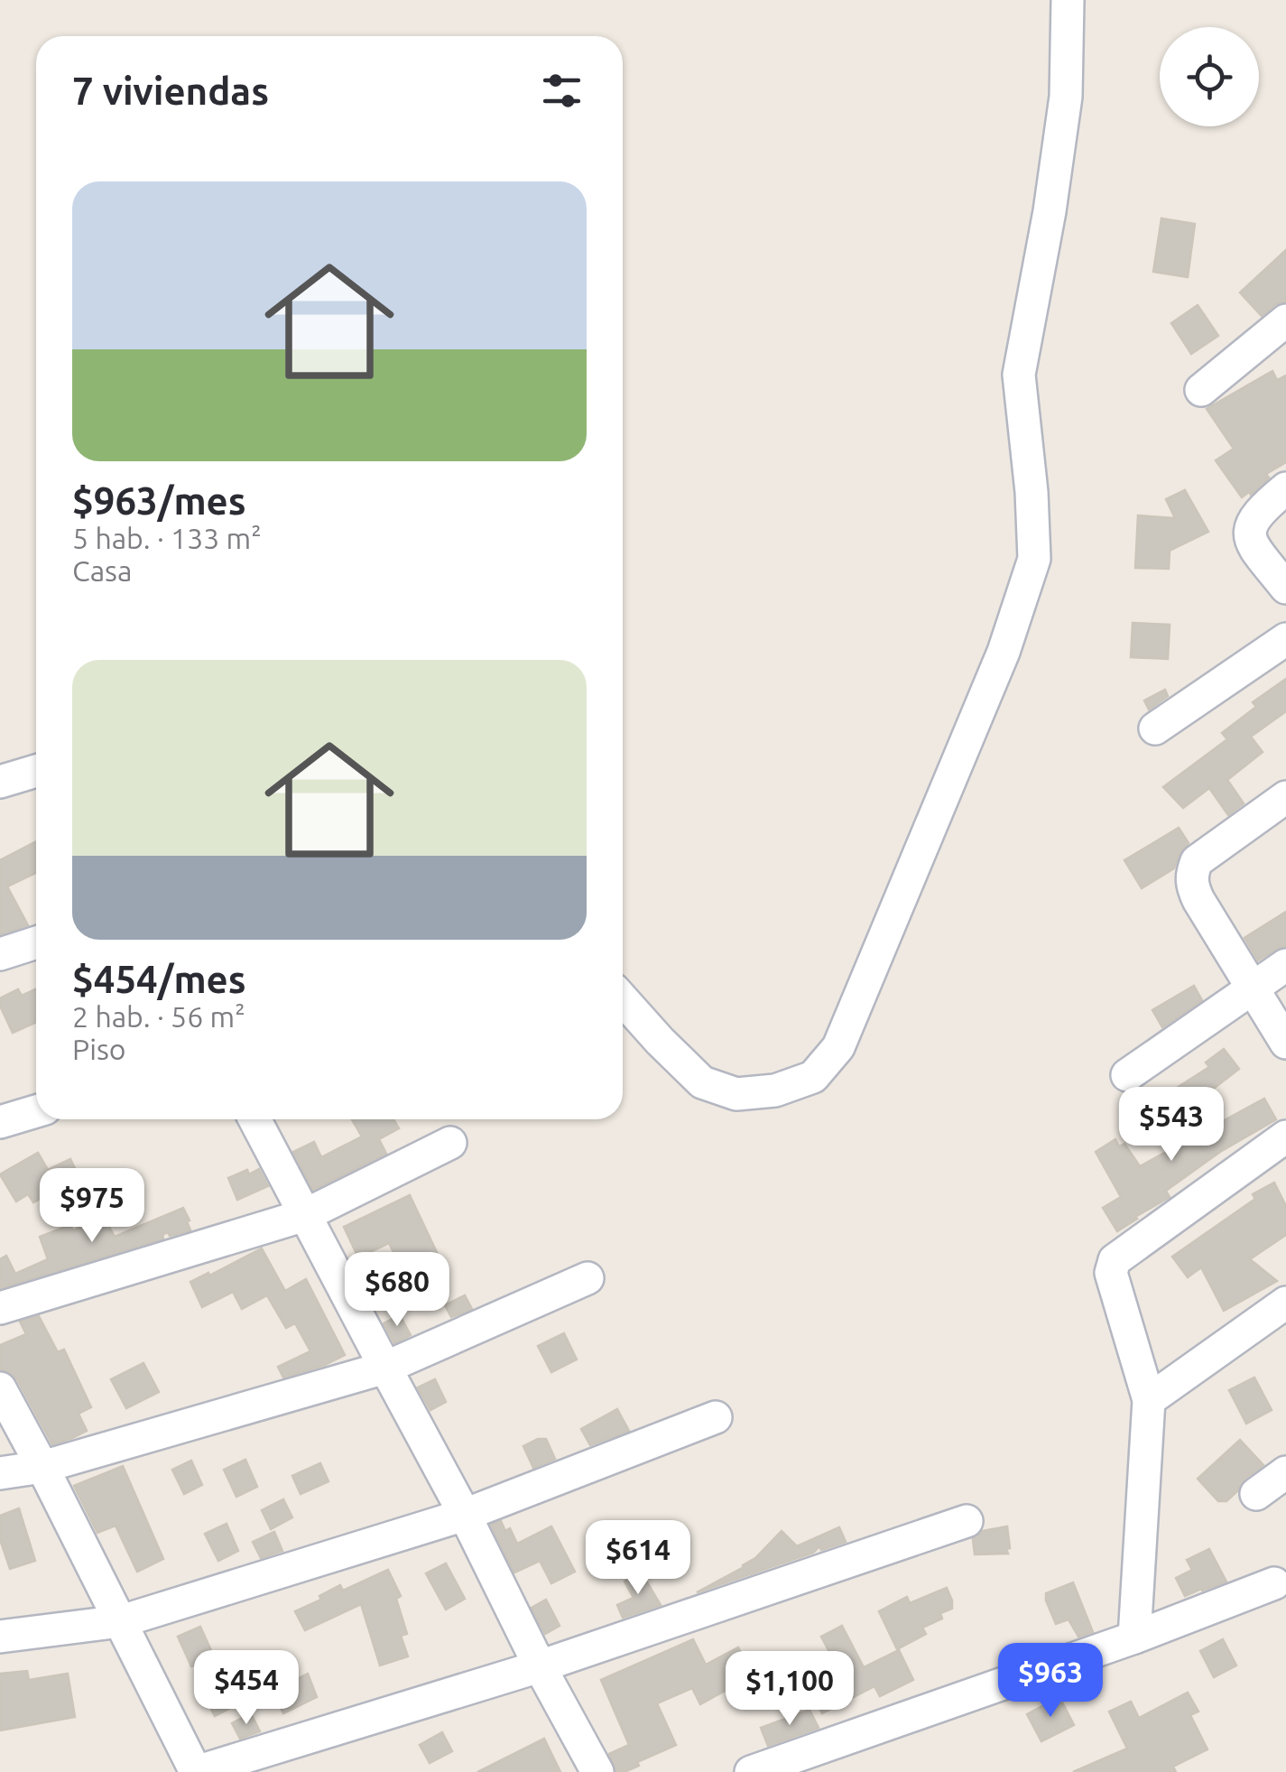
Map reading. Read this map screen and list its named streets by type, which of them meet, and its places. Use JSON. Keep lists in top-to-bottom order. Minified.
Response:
{"page":{"heading":"7 viviendas","list":[{"name":"$963/mes","note":"5 hab. · 133 m² · Casa"},{"name":"$454/mes","note":"2 hab. · 56 m² · Piso"}],"price":["$543","$975","$680","$614","$963","$454","$1,100"]}}
